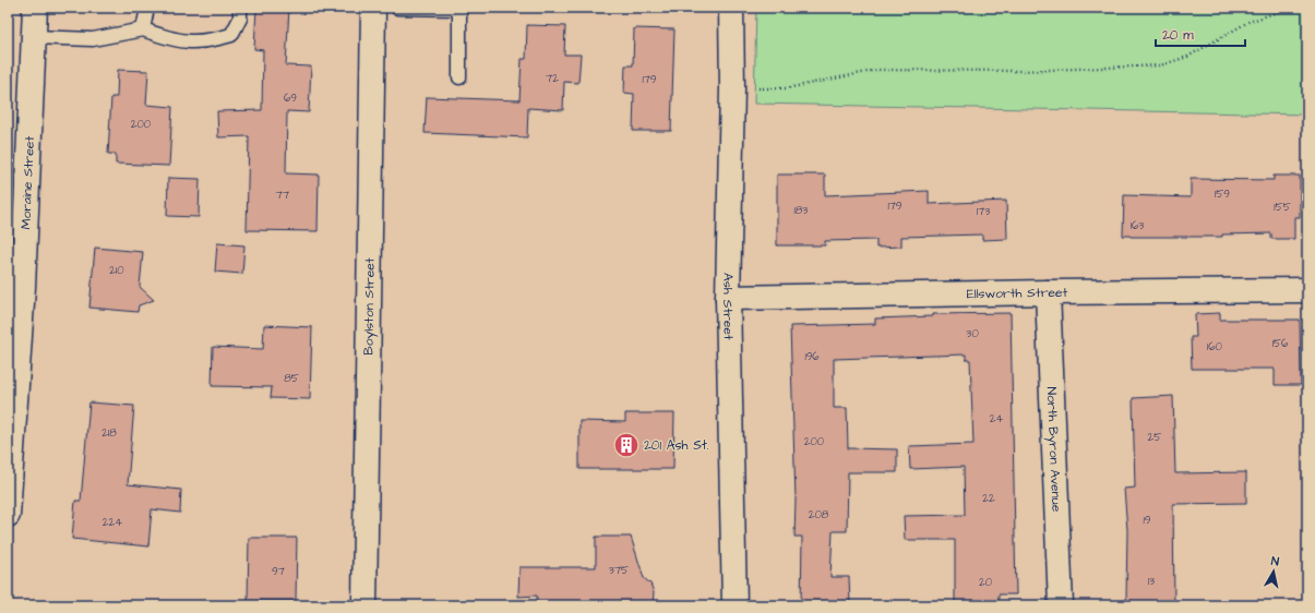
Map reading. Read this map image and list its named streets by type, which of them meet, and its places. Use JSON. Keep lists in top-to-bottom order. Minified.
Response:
{"streets":{"street":["Moraine Street","Ellsworth Street","Boylston Street","Ash Street","North Byron Avenue"]},"crossings":[["Ellsworth Street","Ash Street"],["Ellsworth Street","North Byron Avenue"]],"places":{"building":["201 Ash St."]},"house_numbers":["72","179","69","200","159","77","179","155","183","173","163","210","30","156","160","196","85","24","218","25","200","22","208","19","224","375","97","13","20"],"scale_bar":"20 m","north":"top"}
